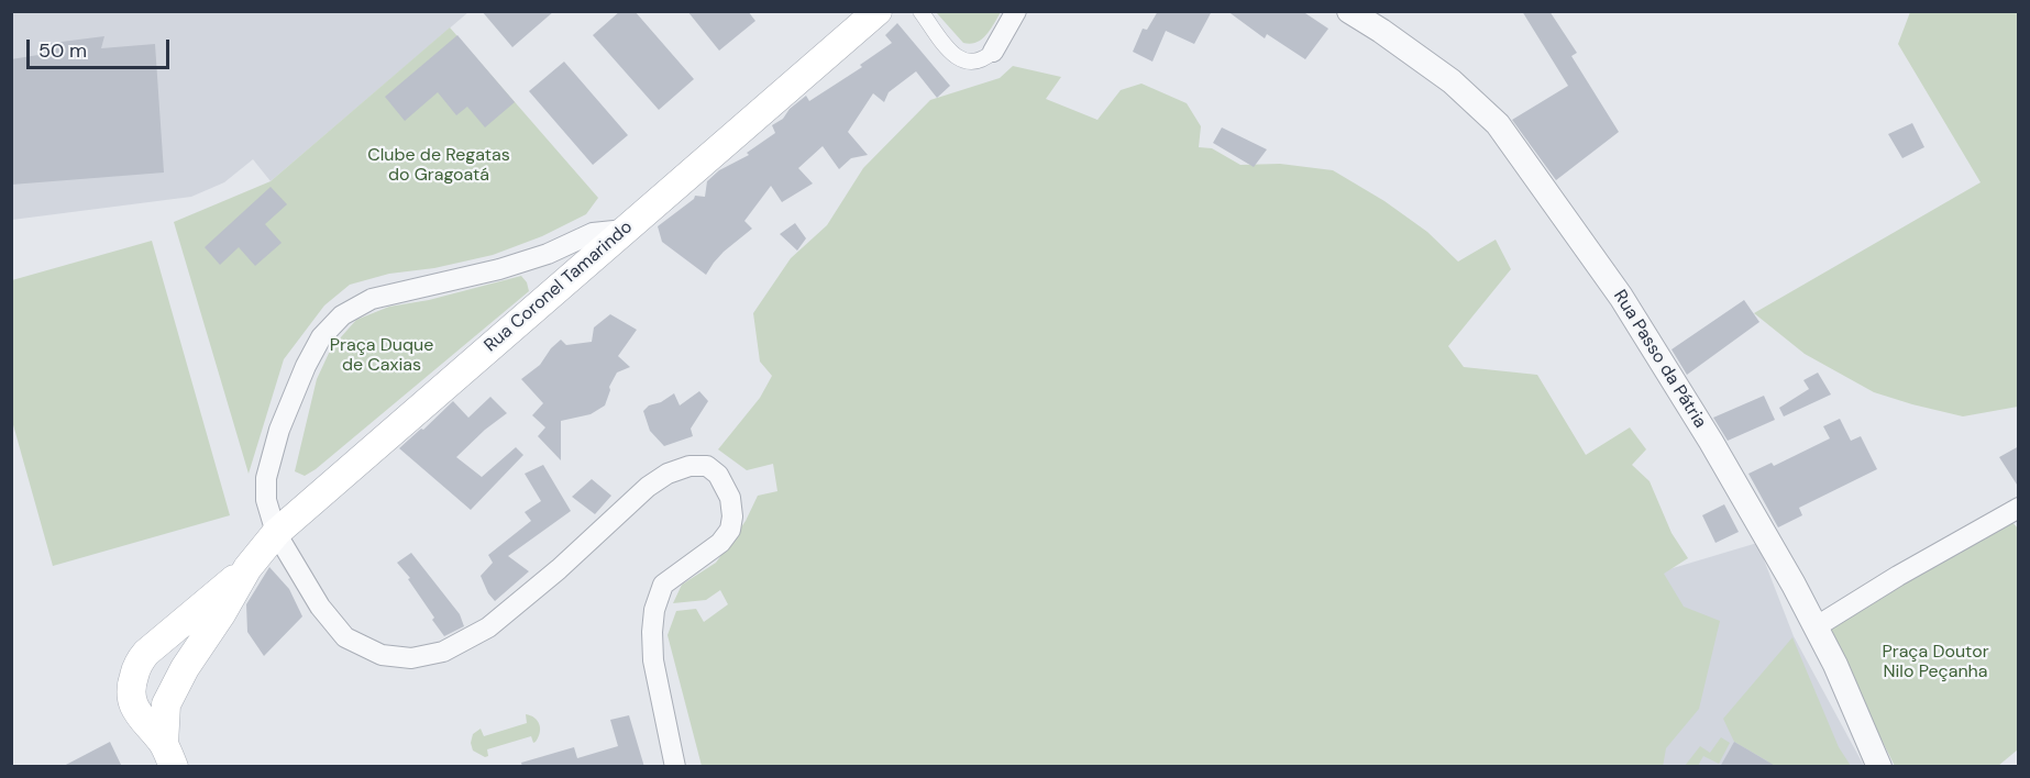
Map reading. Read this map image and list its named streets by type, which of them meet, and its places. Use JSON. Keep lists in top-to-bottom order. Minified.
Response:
{"streets":{"main road":["Rua Coronel Tamarindo"],"street":["Rua Passo da Pátria"]},"parks":["Clube de Regatas do Gragoatá","Praça Duque de Caxias","Praça Doutor Nilo Peçanha"],"scale_bar":"50 m"}
